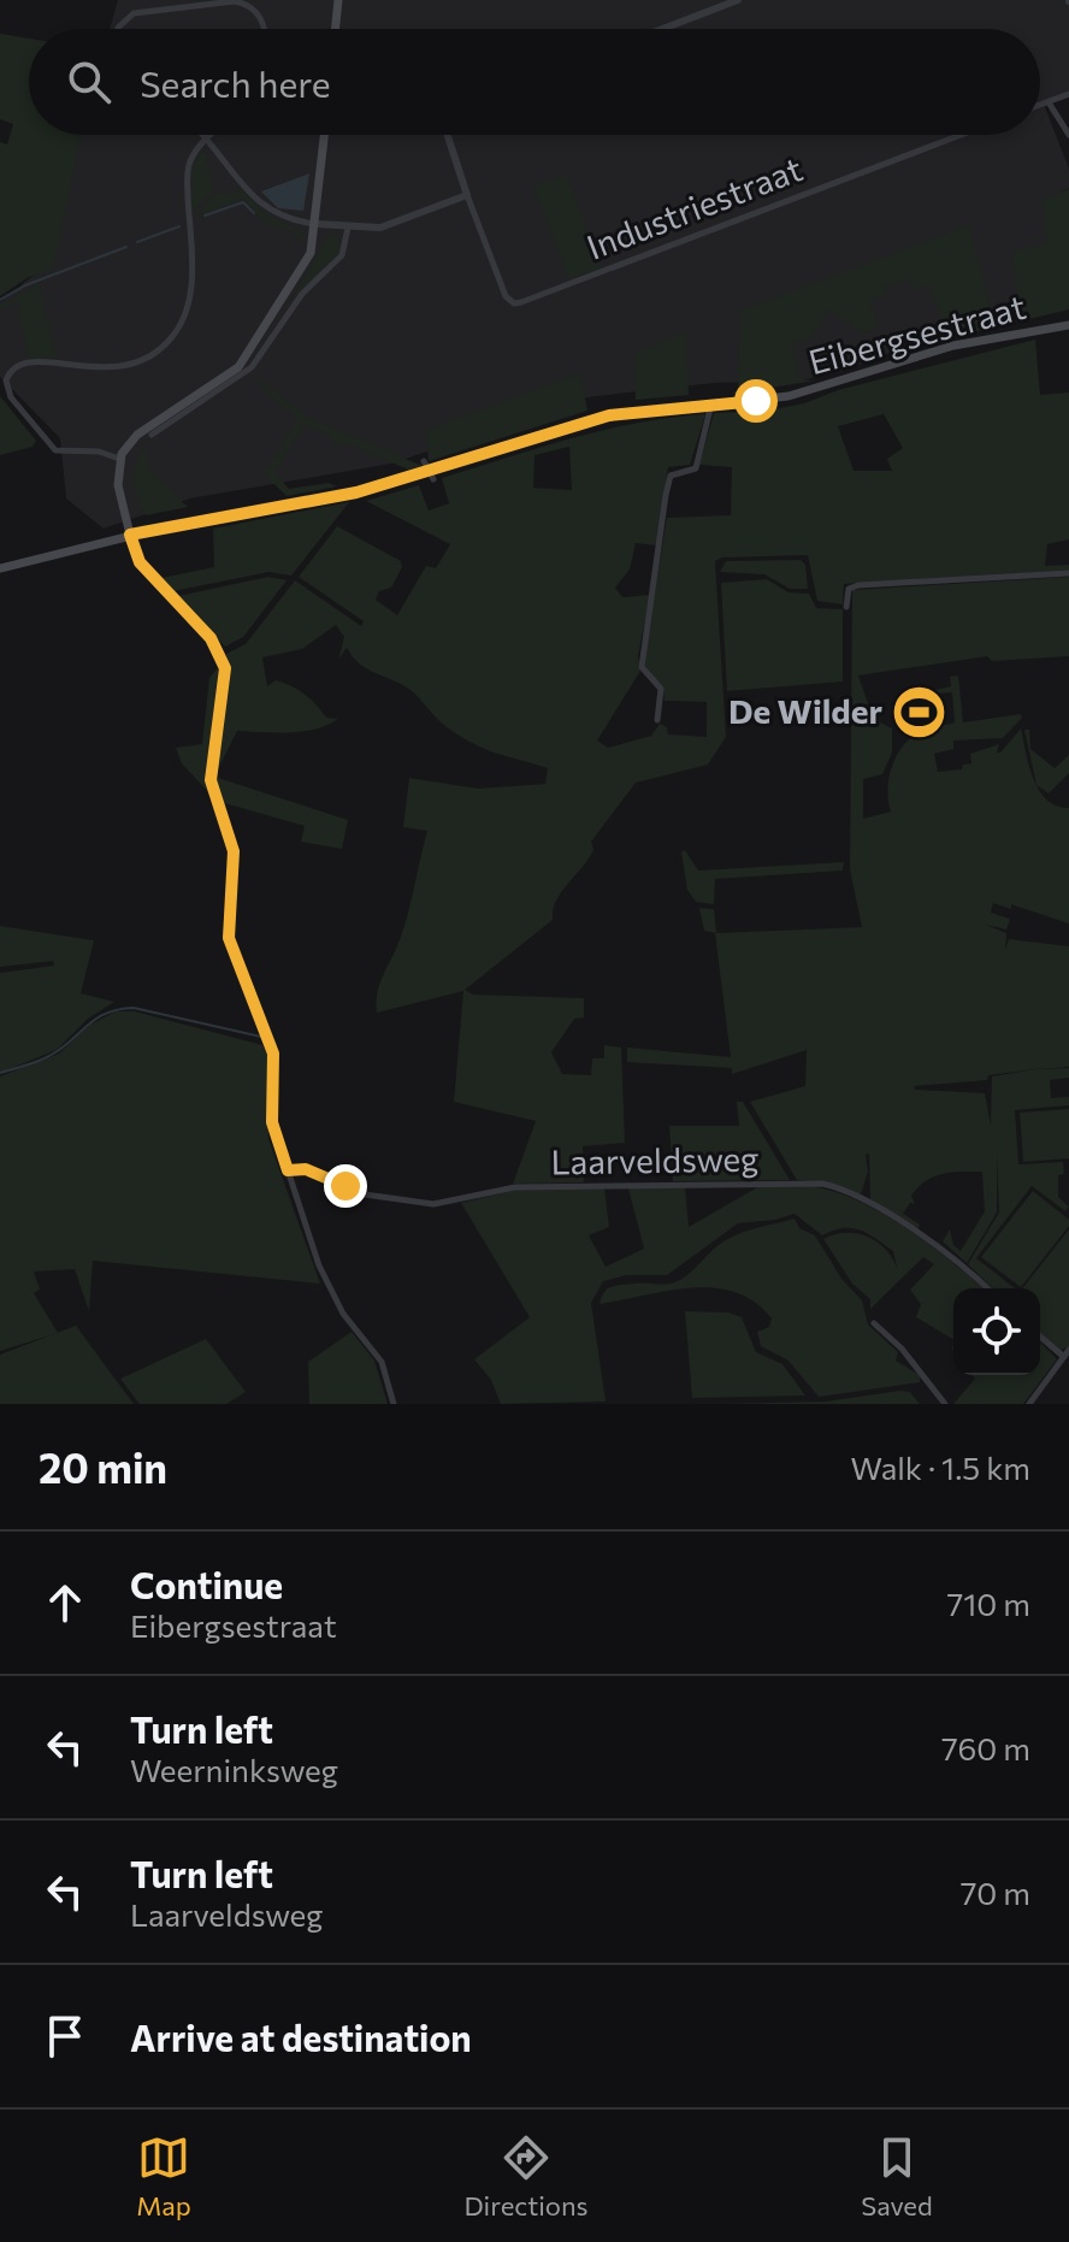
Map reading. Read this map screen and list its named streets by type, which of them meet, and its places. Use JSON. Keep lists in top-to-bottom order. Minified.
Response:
{"streets":{"main road":["Eibergsestraat"],"street":["Industriestraat","Laarveldsweg"]},"places":{"sports":["De Wilder"]},"page":{"search":"Search here","heading":["20 min","Walk · 1.5 km"],"list":[["Continue","Eibergsestraat","710 m"],["Turn left","Weerninksweg","760 m"],["Turn left","Laarveldsweg","70 m"],"Arrive at destination"],"nav":["Map","Directions","Saved"]}}
